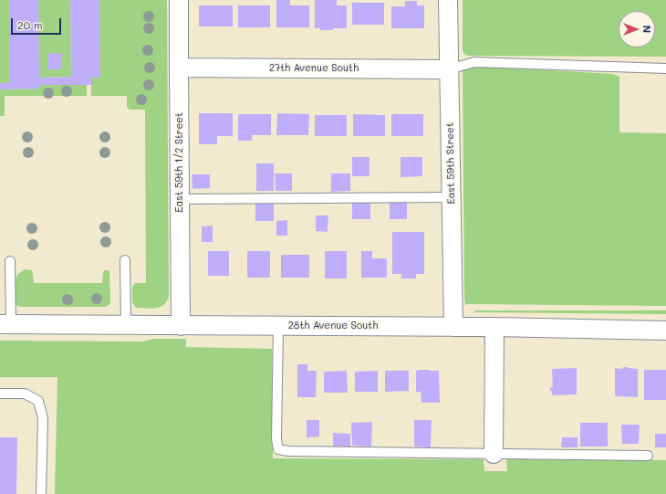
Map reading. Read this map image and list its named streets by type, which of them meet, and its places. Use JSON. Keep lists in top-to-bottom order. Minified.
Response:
{"streets":{"street":["27th Avenue South","East 59th 1/2 Street","East 59th Street","28th Avenue South"]},"crossings":[["27th Avenue South","East 59th 1/2 Street"],["27th Avenue South","East 59th Street"],["East 59th 1/2 Street","28th Avenue South"],["East 59th Street","28th Avenue South"]],"scale_bar":"20 m","north":"right"}
